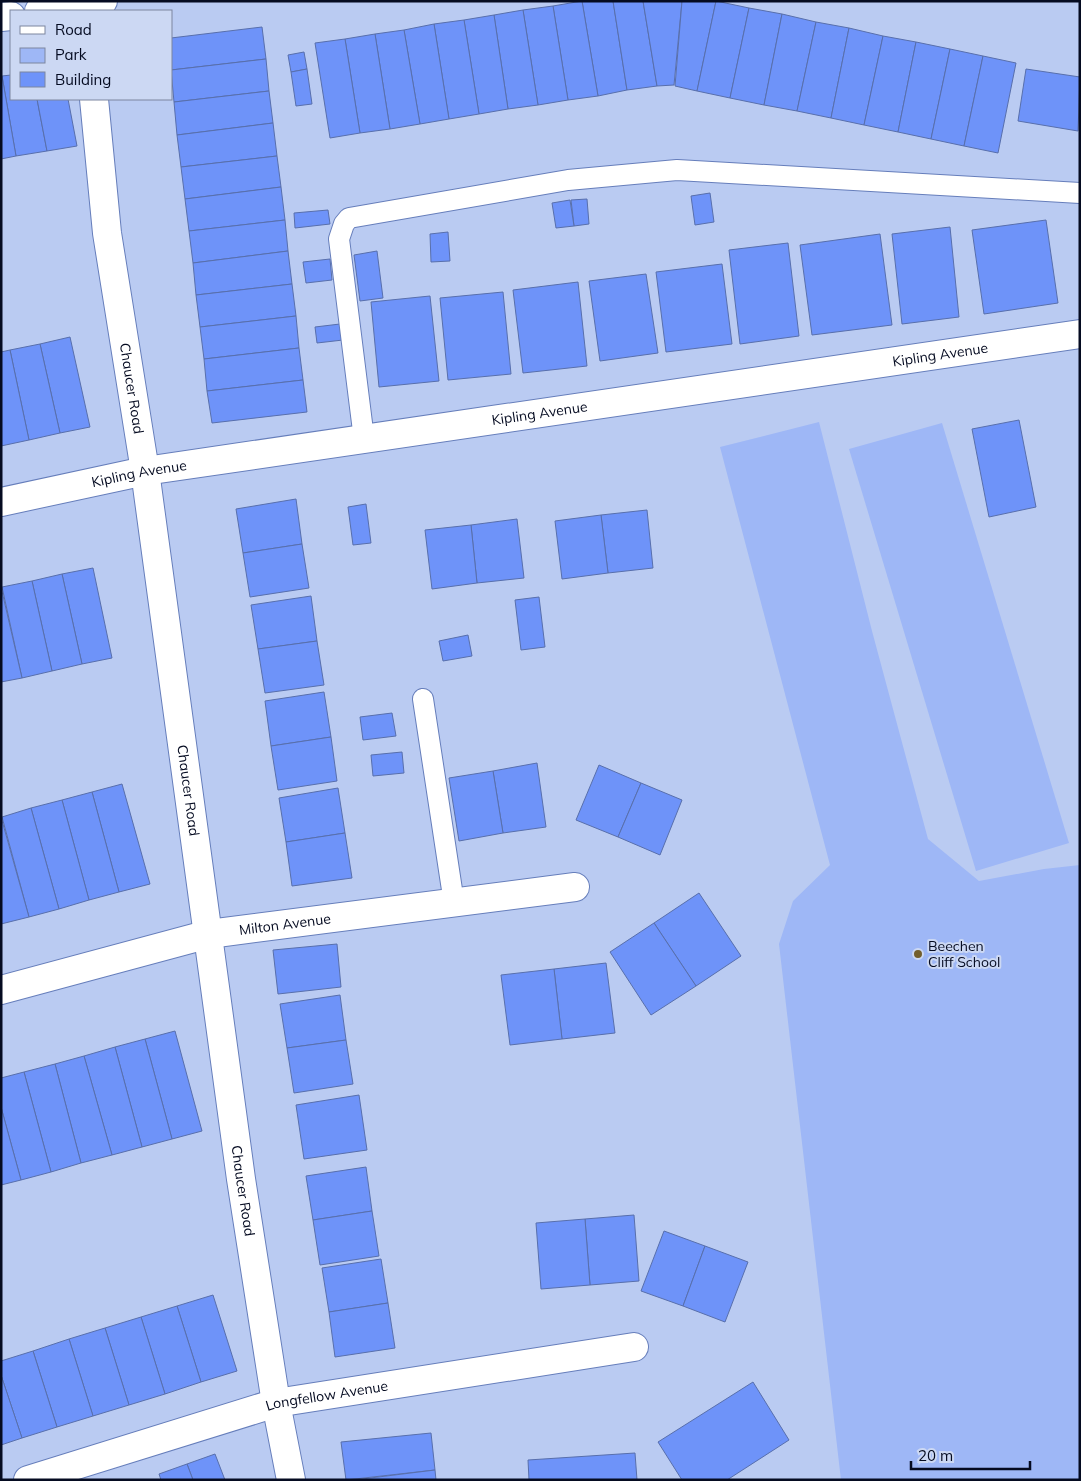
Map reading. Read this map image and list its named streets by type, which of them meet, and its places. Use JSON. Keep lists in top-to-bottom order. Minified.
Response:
{"streets":{"street":["Kipling Avenue","Chaucer Road","Milton Avenue","Longfellow Avenue"]},"crossings":[["Kipling Avenue","Chaucer Road"],["Chaucer Road","Milton Avenue"],["Chaucer Road","Longfellow Avenue"]],"places":["Beechen Cliff School"],"legend":["Road","Park","Building"],"scale_bar":"20 m"}
